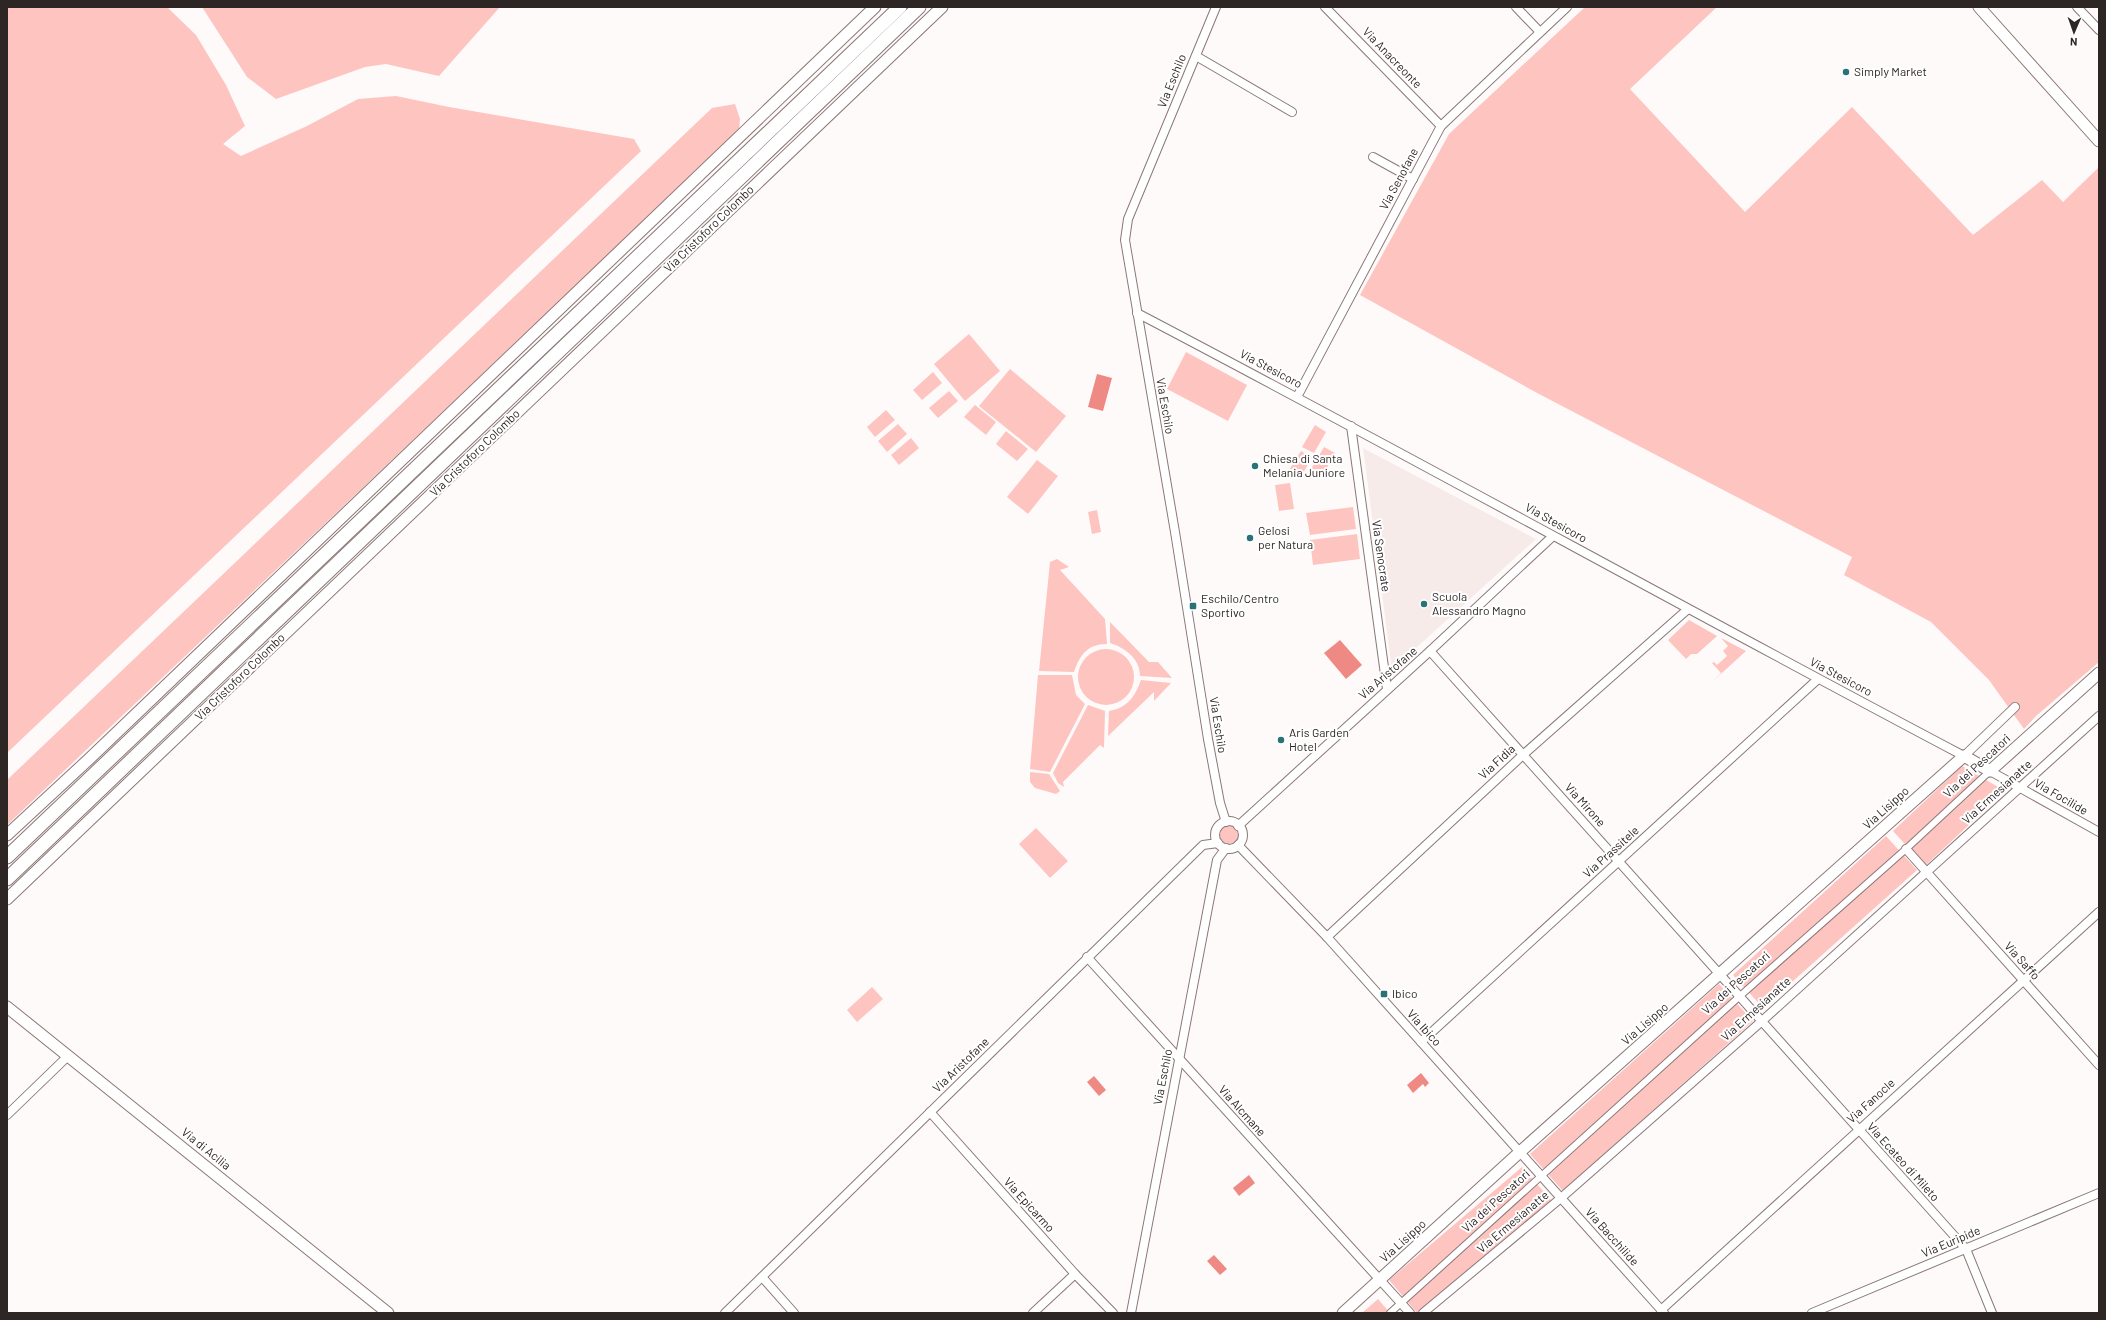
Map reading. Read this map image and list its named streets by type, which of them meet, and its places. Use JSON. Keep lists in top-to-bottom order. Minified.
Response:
{"streets":{"main road":["Via Cristoforo Colombo"],"street":["Via Anacreonte","Via Eschilo","Via Senofane","Via Stesicoro","Via Senocrate","Via Aristofane","Via Fidia","Via dei Pescatori","Via Ermesianatte","Via Focilide","Via Mirone","Via Lisippo","Via Prassitele","Via Saffo","Via Ibico","Via Fanocle","Via Alcmane","Via di Acilia","Via Ecateo di Mileto","Via Epicarmo","Via Bacchilide","Via Euripide"]},"crossings":[["Via Anacreonte","Via Senofane"],["Via Eschilo","Via Stesicoro"],["Via Eschilo","Via Aristofane"],["Via Eschilo","Via Ibico"],["Via Eschilo","Via Alcmane"],["Via Senofane","Via Stesicoro"],["Via Stesicoro","Via Senocrate"],["Via Stesicoro","Via Aristofane"],["Via Stesicoro","Via Fidia"],["Via Stesicoro","Via dei Pescatori"],["Via Stesicoro","Via Focilide"],["Via Stesicoro","Via Lisippo"],["Via Stesicoro","Via Prassitele"],["Via Senocrate","Via Aristofane"],["Via Aristofane","Via Mirone"],["Via Aristofane","Via Ibico"],["Via Aristofane","Via Alcmane"],["Via Aristofane","Via Epicarmo"],["Via Fidia","Via Mirone"],["Via Fidia","Via Ibico"],["Via dei Pescatori","Via Focilide"],["Via dei Pescatori","Via Mirone"],["Via dei Pescatori","Via Saffo"],["Via dei Pescatori","Via Ibico"],["Via dei Pescatori","Via Alcmane"],["Via dei Pescatori","Via Ecateo di Mileto"],["Via dei Pescatori","Via Bacchilide"],["Via Ermesianatte","Via Focilide"],["Via Ermesianatte","Via Saffo"],["Via Ermesianatte","Via Ecateo di Mileto"],["Via Ermesianatte","Via Bacchilide"],["Via Mirone","Via Lisippo"],["Via Mirone","Via Prassitele"],["Via Mirone","Via Ecateo di Mileto"],["Via Lisippo","Via Ibico"],["Via Lisippo","Via Alcmane"],["Via Prassitele","Via Ibico"],["Via Saffo","Via Fanocle"],["Via Ibico","Via Bacchilide"],["Via Fanocle","Via Ecateo di Mileto"],["Via Fanocle","Via Bacchilide"],["Via Ecateo di Mileto","Via Euripide"]],"places":{"other":["Simply Market","Chiesa di Santa Melania Juniore","Gelosi per Natura","Scuola Alessandro Magno","Aris Garden Hotel"],"transit":["Eschilo/Centro Sportivo","Ibico"]},"north":"bottom"}
